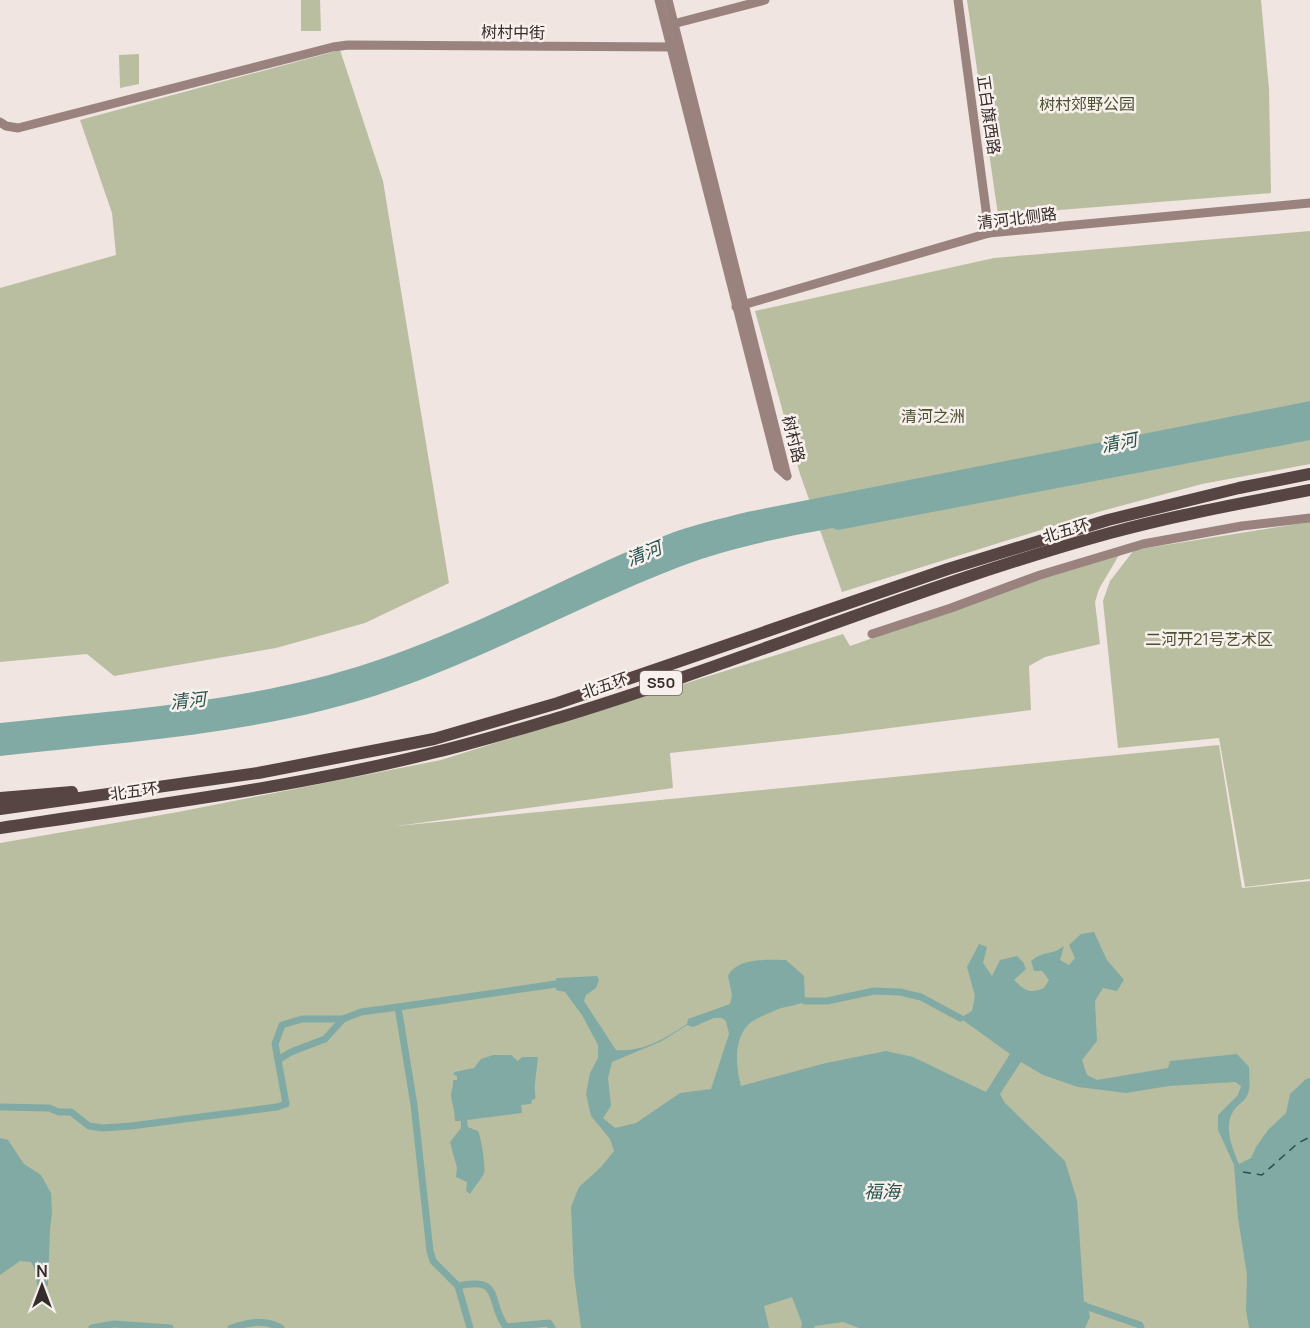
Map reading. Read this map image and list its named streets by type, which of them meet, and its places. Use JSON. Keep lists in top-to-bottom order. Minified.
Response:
{"streets":{"highway":["北五环","S50"],"street":["树村中街","正白旗西路","清河北侧路","树村路"]},"crossings":[["树村中街","树村路"],["正白旗西路","清河北侧路"],["清河北侧路","树村路"]],"water":["清河","福海"],"parks":["树村郊野公园","清河之洲","二河开21号艺术区"],"north":"top"}
